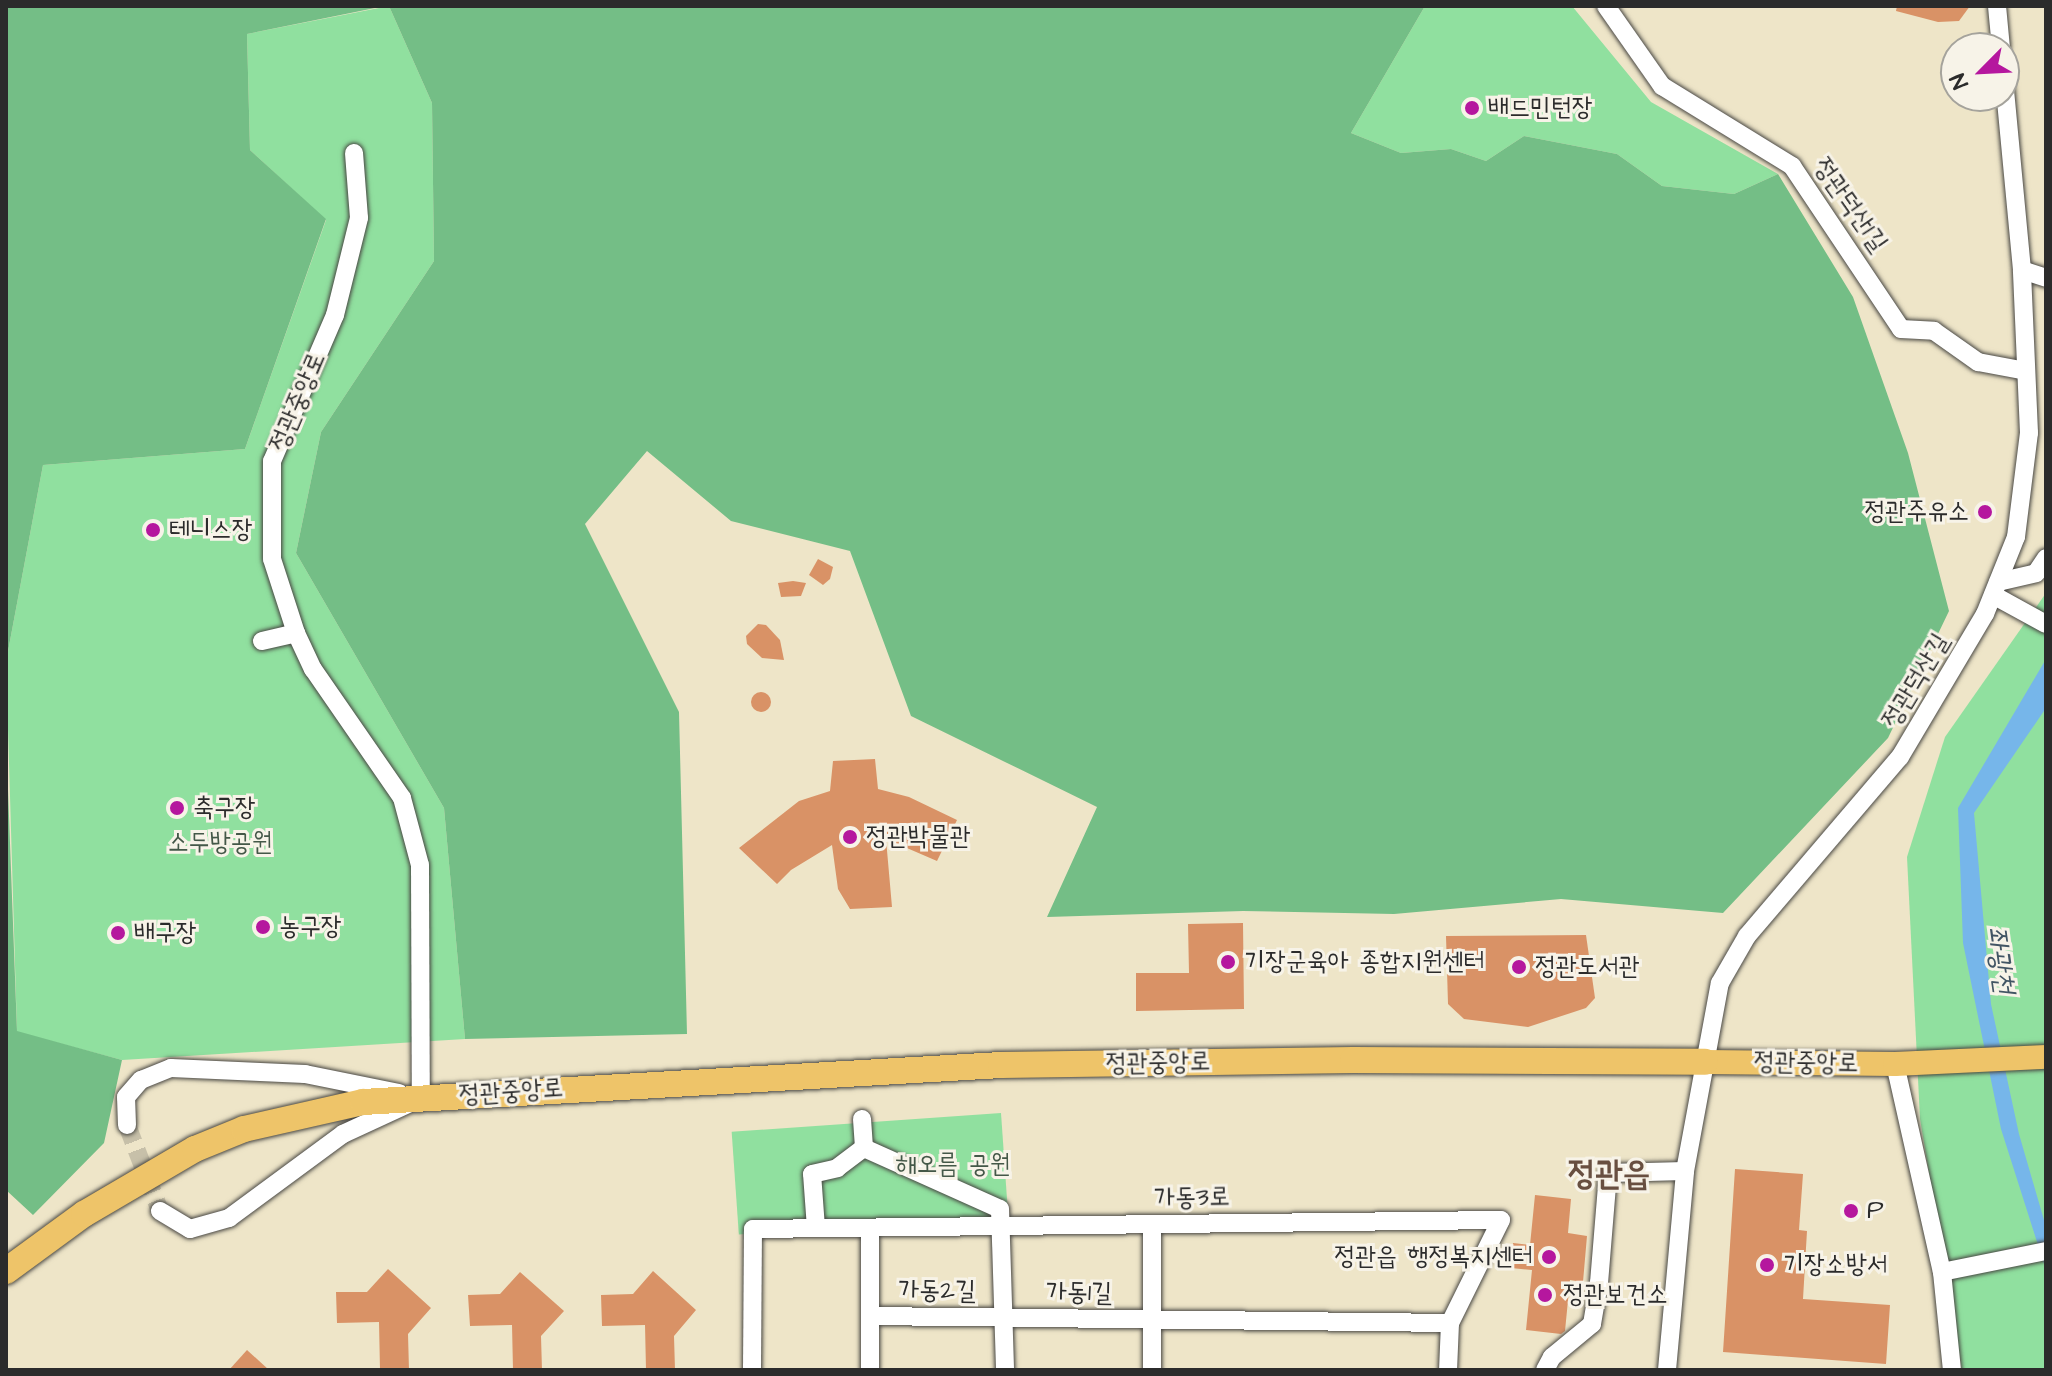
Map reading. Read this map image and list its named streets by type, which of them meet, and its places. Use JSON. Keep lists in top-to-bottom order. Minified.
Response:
{"streets":{"highway":["정관중앙로"],"street":["정관덕산1길","정관덕산길","가동3로","가동2길","가동1길"]},"crossings":[["정관덕산1길","정관덕산길"],["정관중앙로","정관덕산길"],["가동3로","가동2길"],["가동3로","가동1길"],["가동2길","가동1길"]],"districts":["정관읍"],"water":["좌광천"],"parks":["소두방공원","해오름 공원"],"places":["배드민턴장","정관주유소","테니스장","축구장","정관박물관","농구장","배구장","기장군육아 종합지원센터","정관도서관","P","정관읍 행정복지센터","기장소방서","정관보건소"],"north":"bottom left"}
